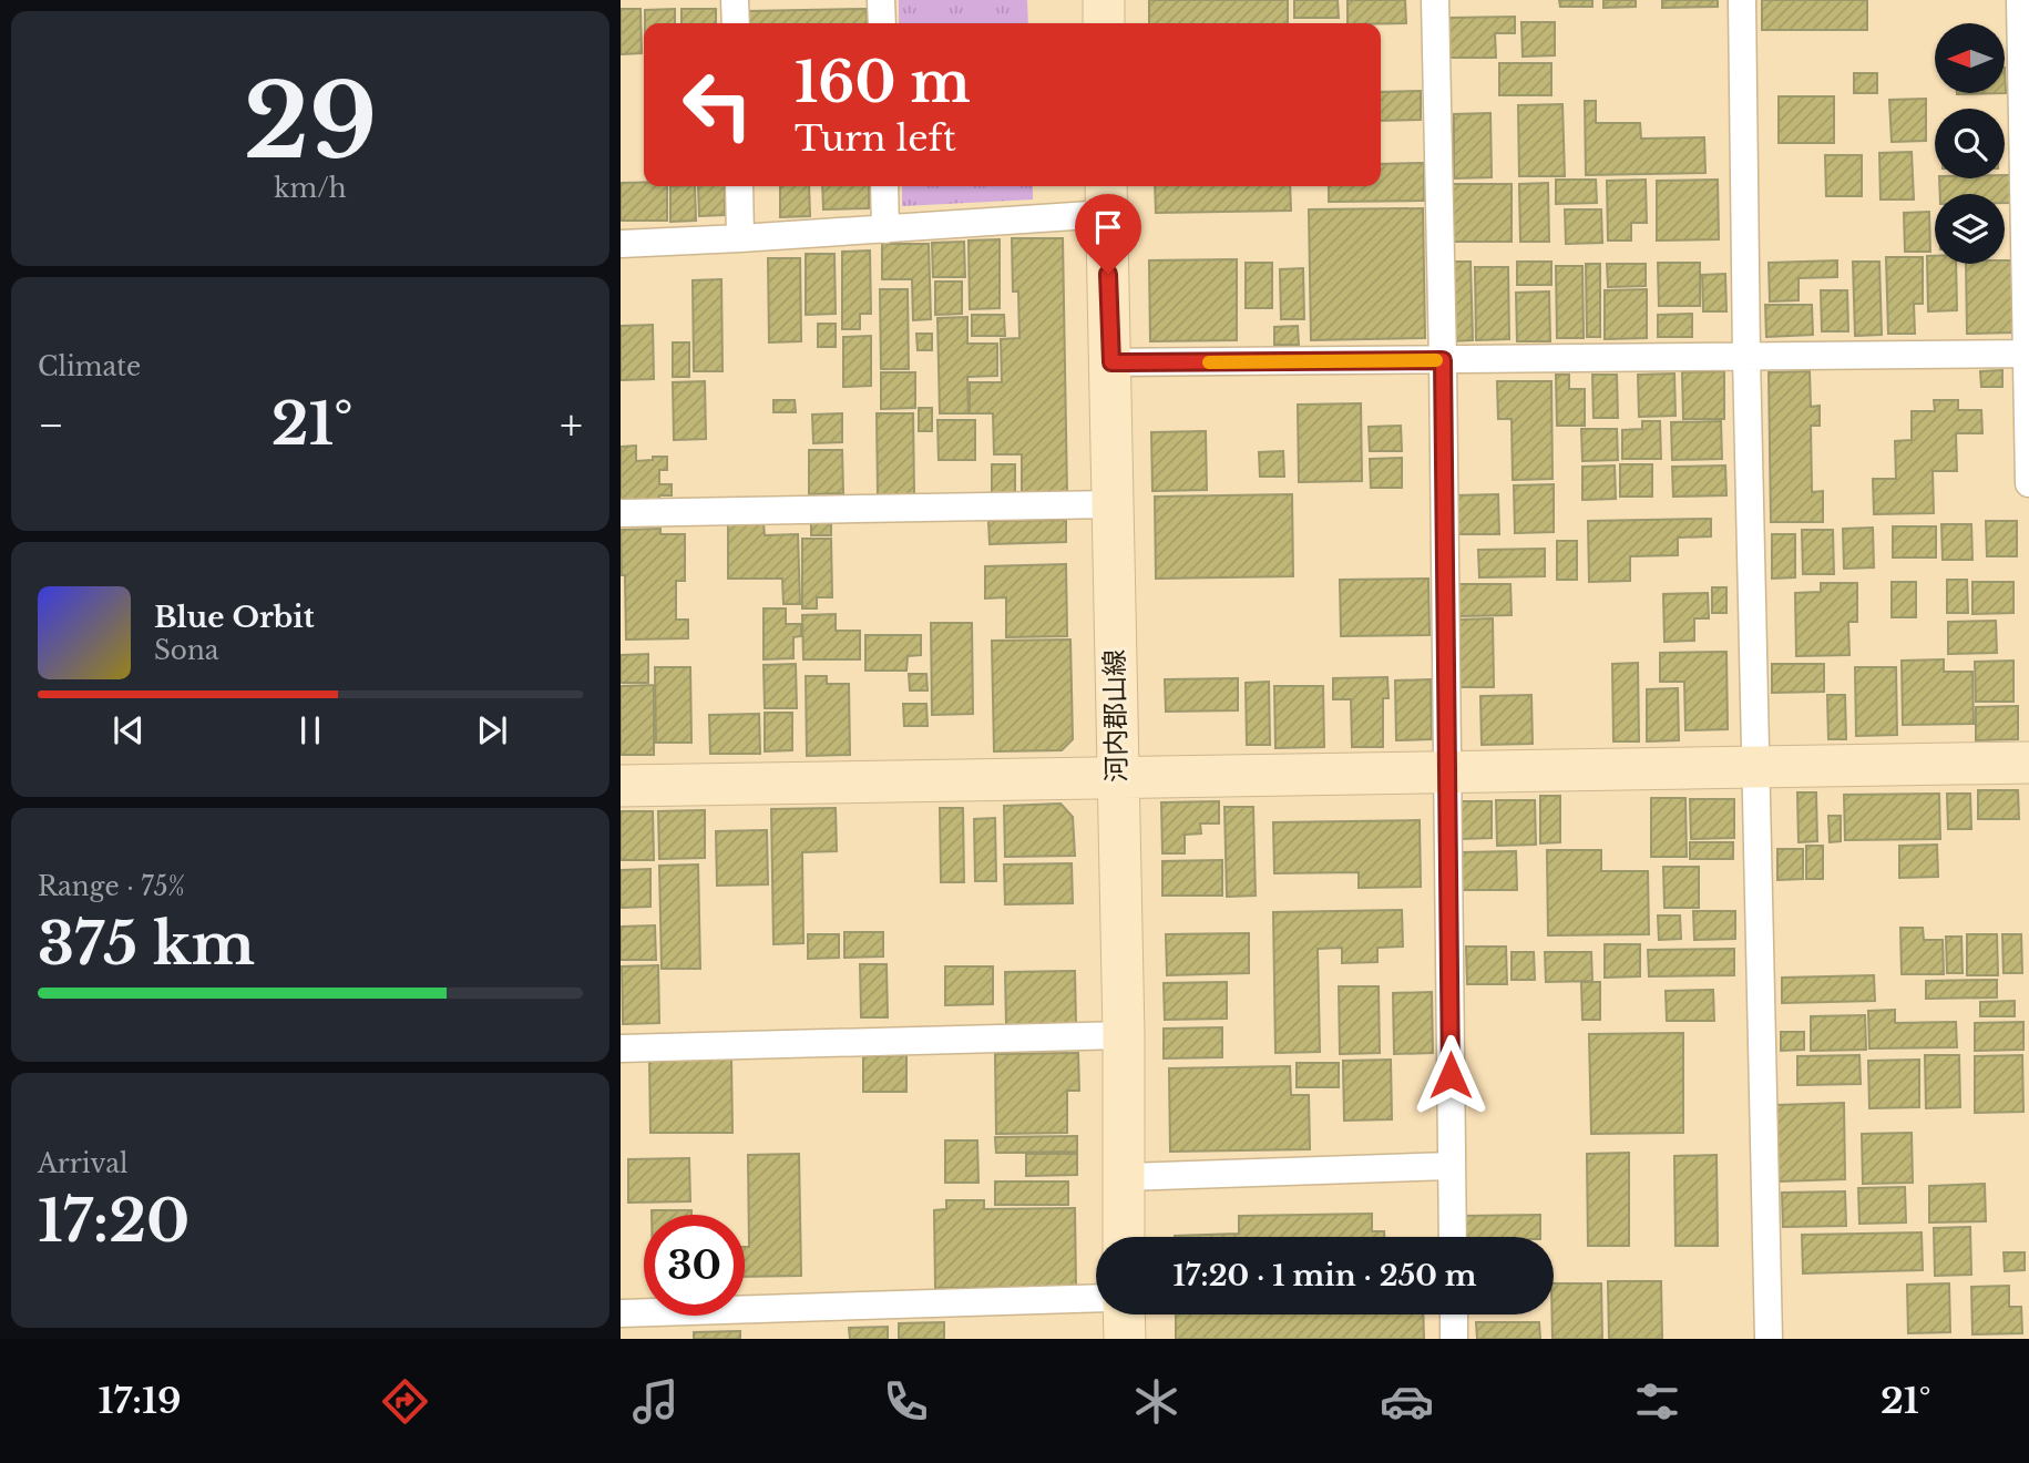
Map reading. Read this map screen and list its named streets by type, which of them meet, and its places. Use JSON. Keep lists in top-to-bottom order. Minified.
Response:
{"streets":{"street":["河内郡山線"]},"north":"left","page":{"tile":[["29","km/h"],"Climate",["Range · 75%","375 km"],["Arrival","17:20"]],"turn":["160 m","Turn left"],"heat":["−","21°","+"],"song":["Blue Orbit","Sona"],"limit":"30","trip":"17:20 · 1 min · 250 m","tabs":["17:19","21°"]}}
